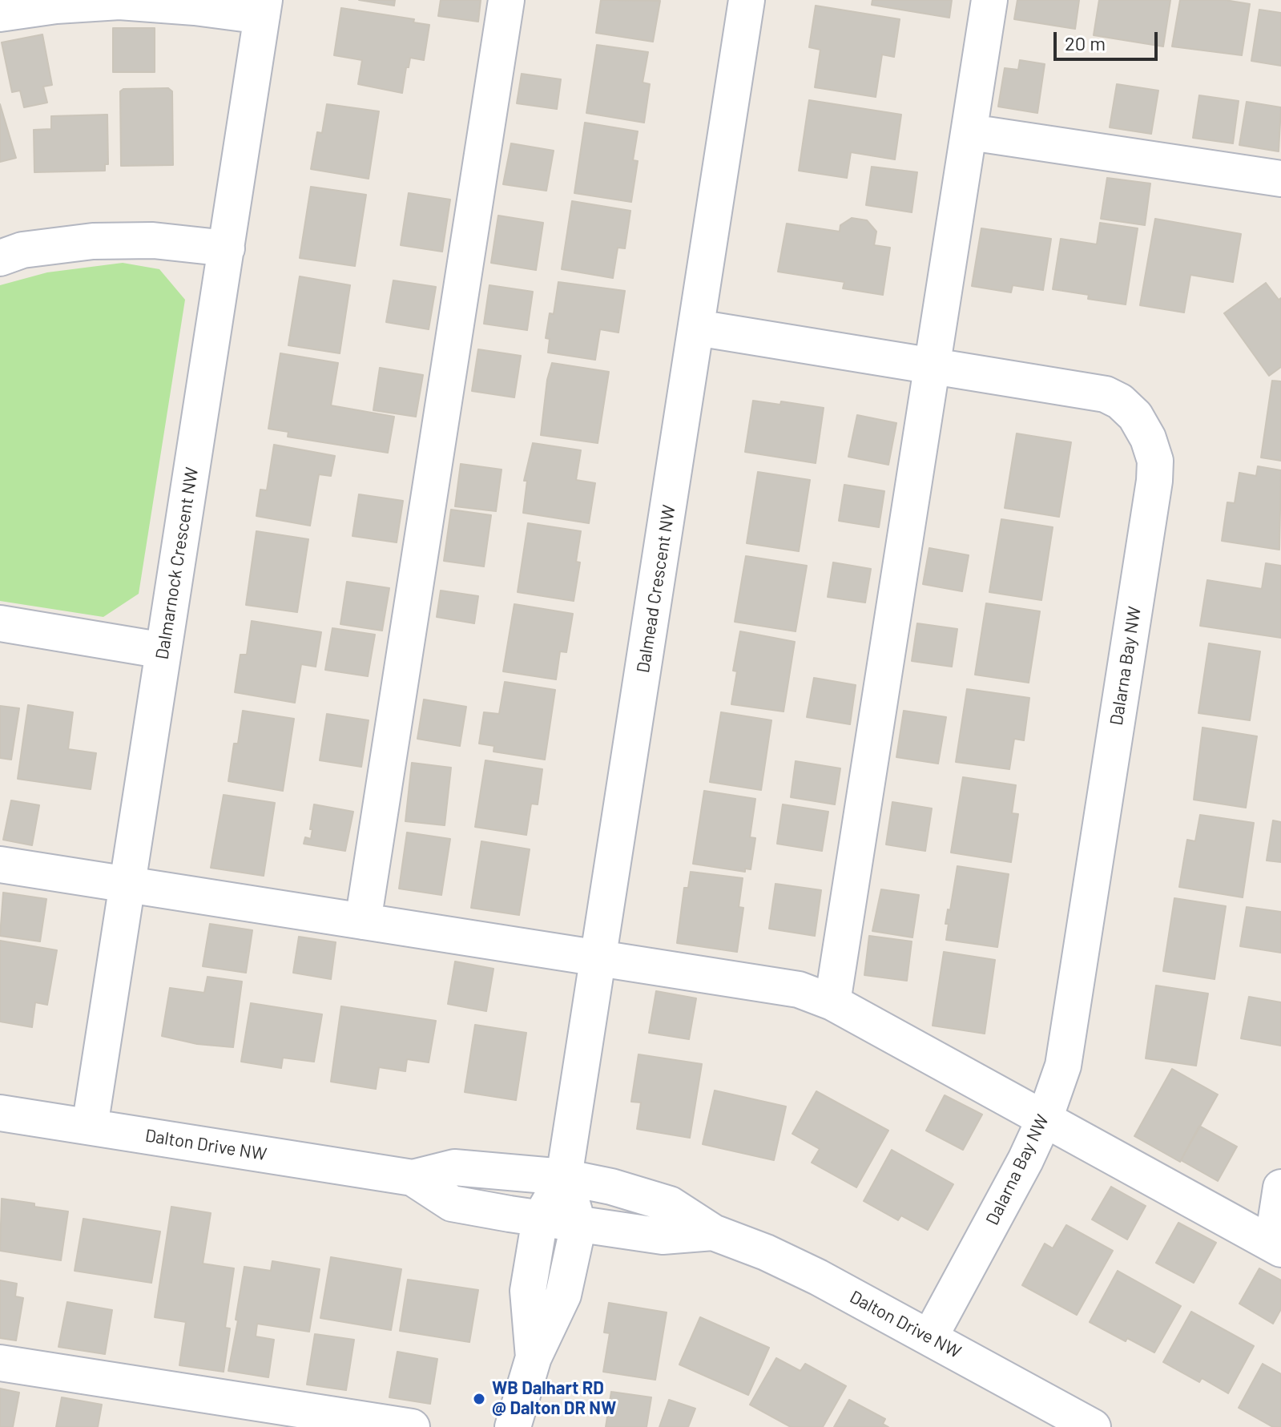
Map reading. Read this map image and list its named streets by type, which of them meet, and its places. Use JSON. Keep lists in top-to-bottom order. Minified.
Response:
{"streets":{"street":["Dalmarnock Crescent NW","Dalmead Crescent NW","Dalarna Bay NW","Dalton Drive NW"]},"crossings":[["Dalmarnock Crescent NW","Dalton Drive NW"],["Dalmead Crescent NW","Dalarna Bay NW"],["Dalmead Crescent NW","Dalton Drive NW"],["Dalarna Bay NW","Dalton Drive NW"]],"places":["WB Dalhart RD @ Dalton DR NW"],"scale_bar":"20 m"}
